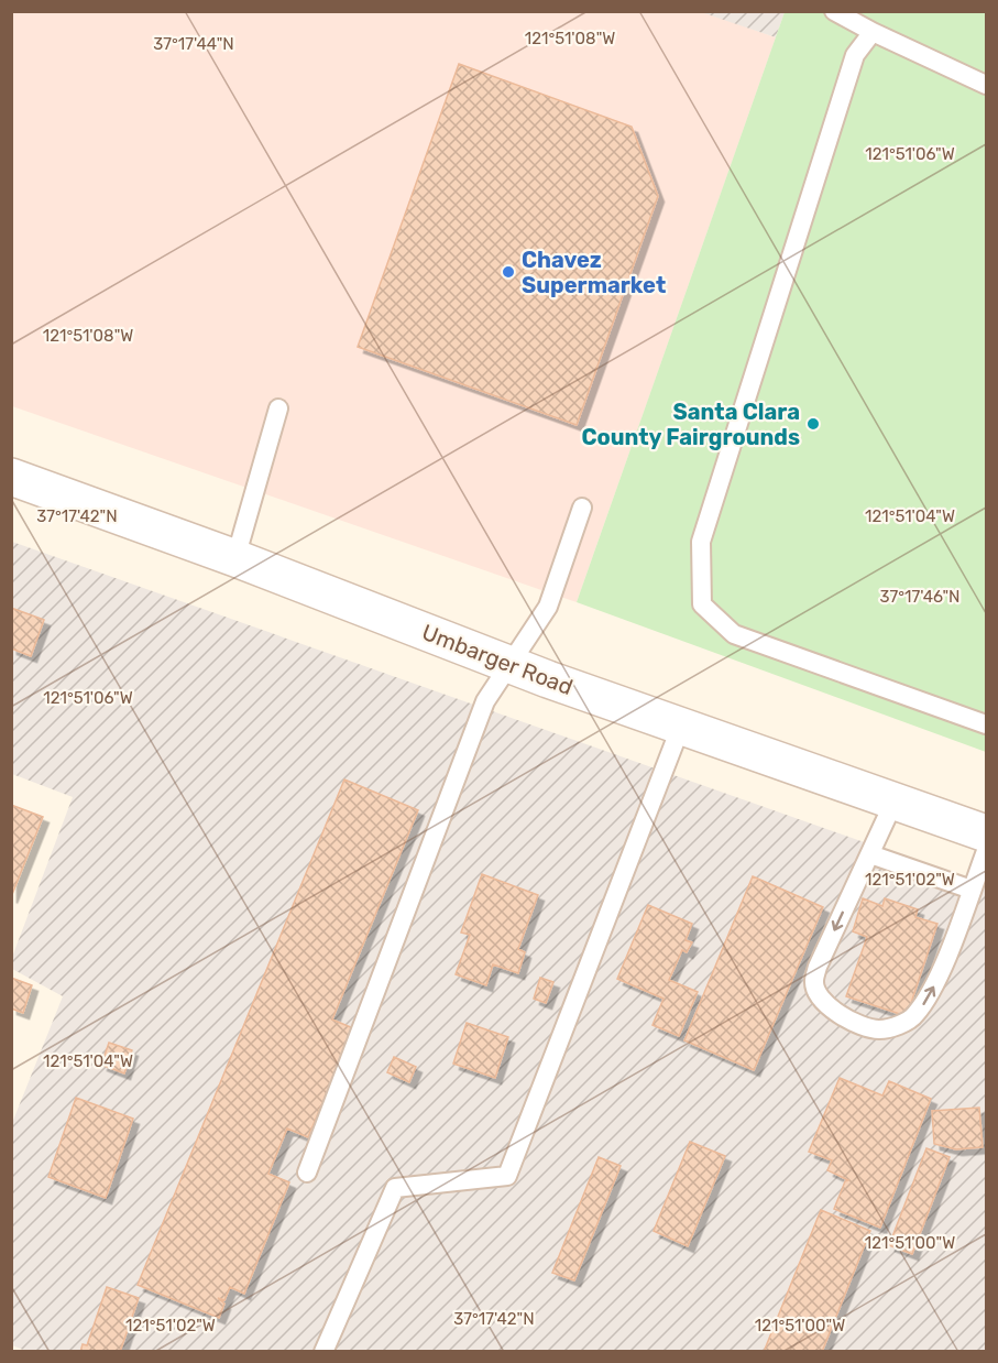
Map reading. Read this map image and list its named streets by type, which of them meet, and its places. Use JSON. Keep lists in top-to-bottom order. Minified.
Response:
{"streets":{"street":["Umbarger Road"]},"places":["Chavez Supermarket","Santa Clara County Fairgrounds"],"coordinates":["121°51'08\"W","37°17'44\"N","121°51'06\"W","37°17'42\"N","121°51'04\"W","37°17'46\"N","121°51'02\"W","121°51'00\"W"]}
